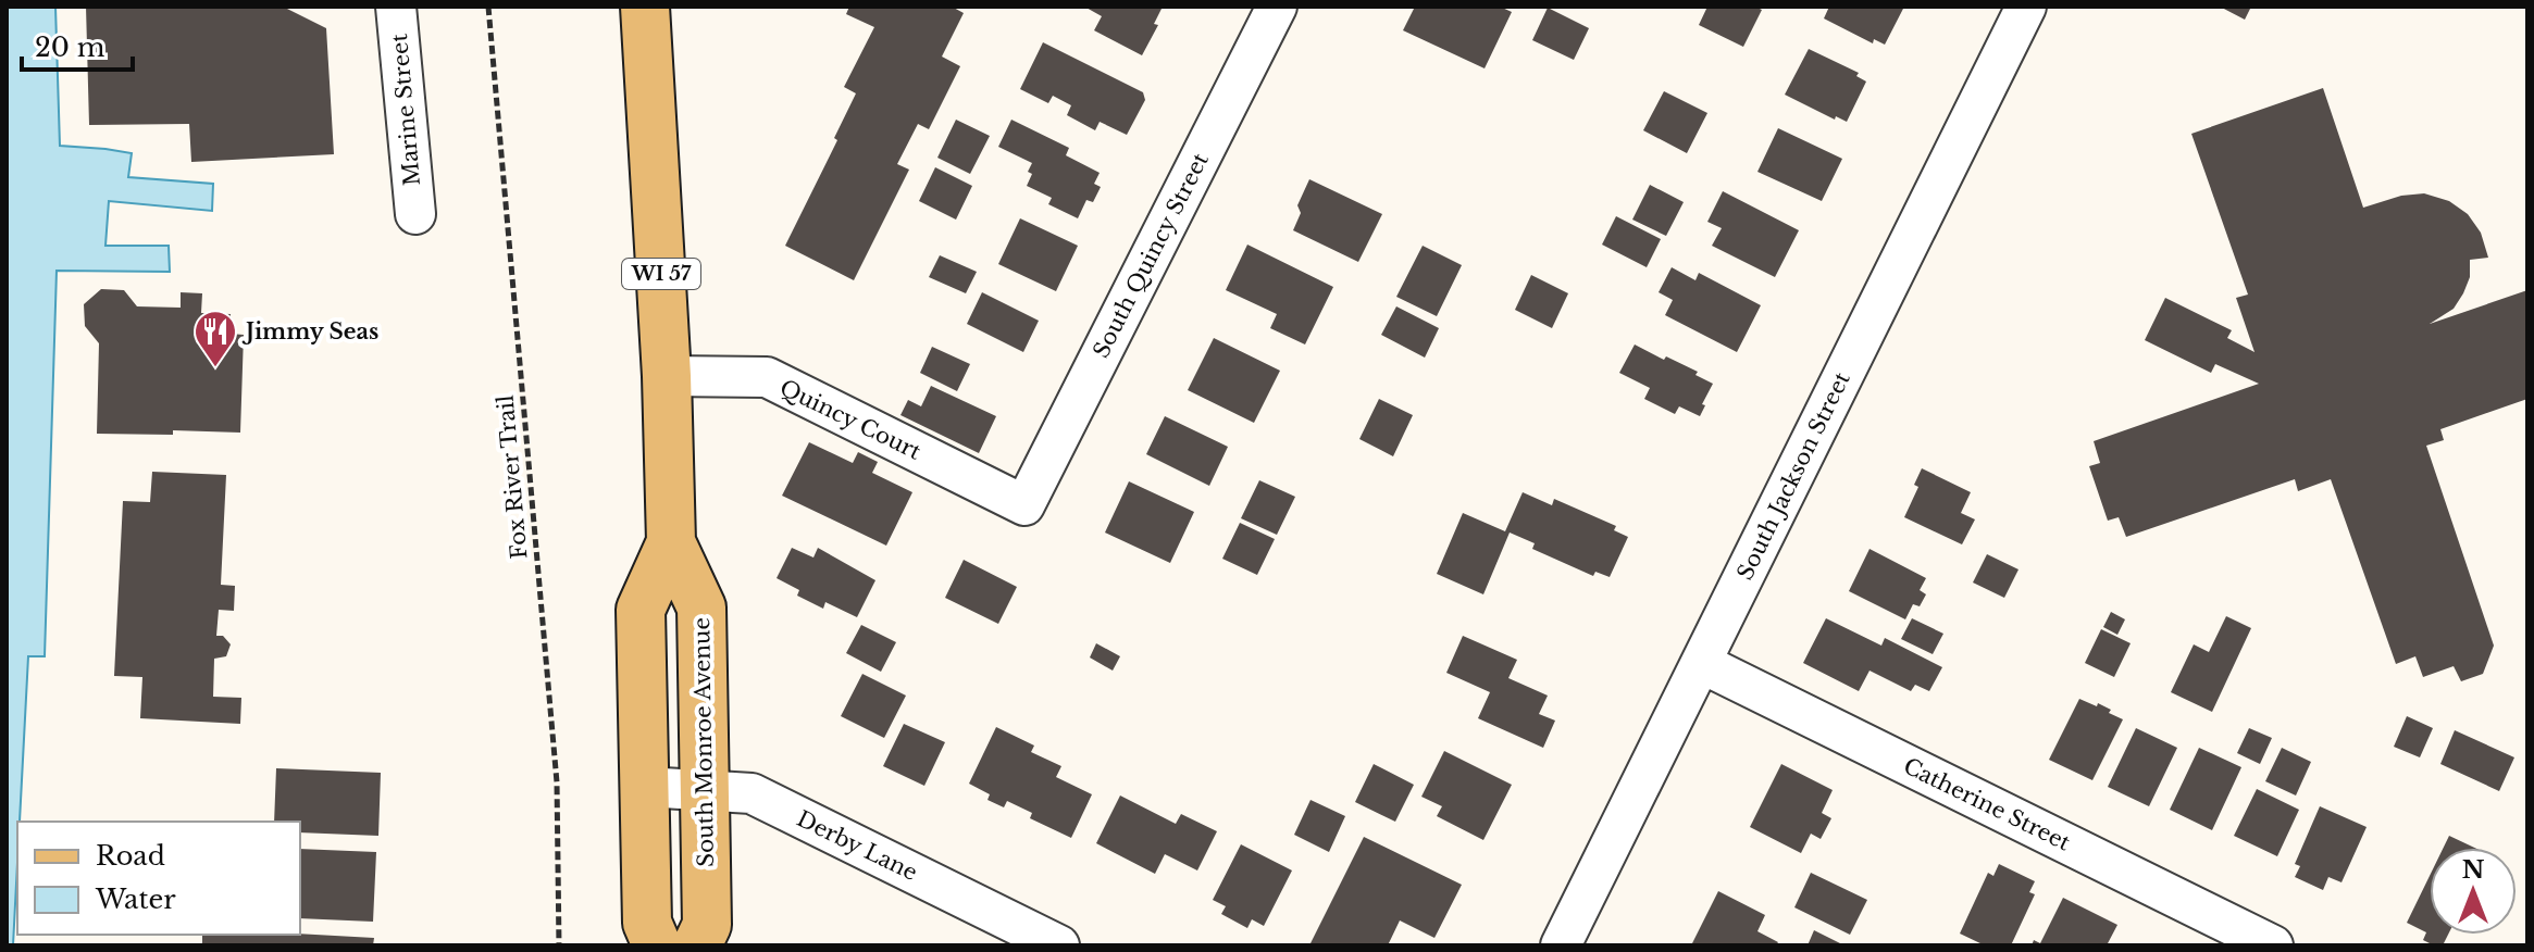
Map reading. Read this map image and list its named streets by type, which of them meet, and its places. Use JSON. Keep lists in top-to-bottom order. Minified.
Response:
{"streets":{"main road":["WI 57","South Monroe Avenue"],"street":["Marine Street","South Quincy Street","Quincy Court","South Jackson Street","Catherine Street","Derby Lane"],"path":["Fox River Trail"]},"crossings":[["South Quincy Street","Quincy Court"],["Quincy Court","South Monroe Avenue"],["South Jackson Street","Catherine Street"],["South Monroe Avenue","Derby Lane"]],"places":{"restaurant":["Jimmy Seas"]},"legend":["Road","Water"],"scale_bar":"20 m","north":"top"}
